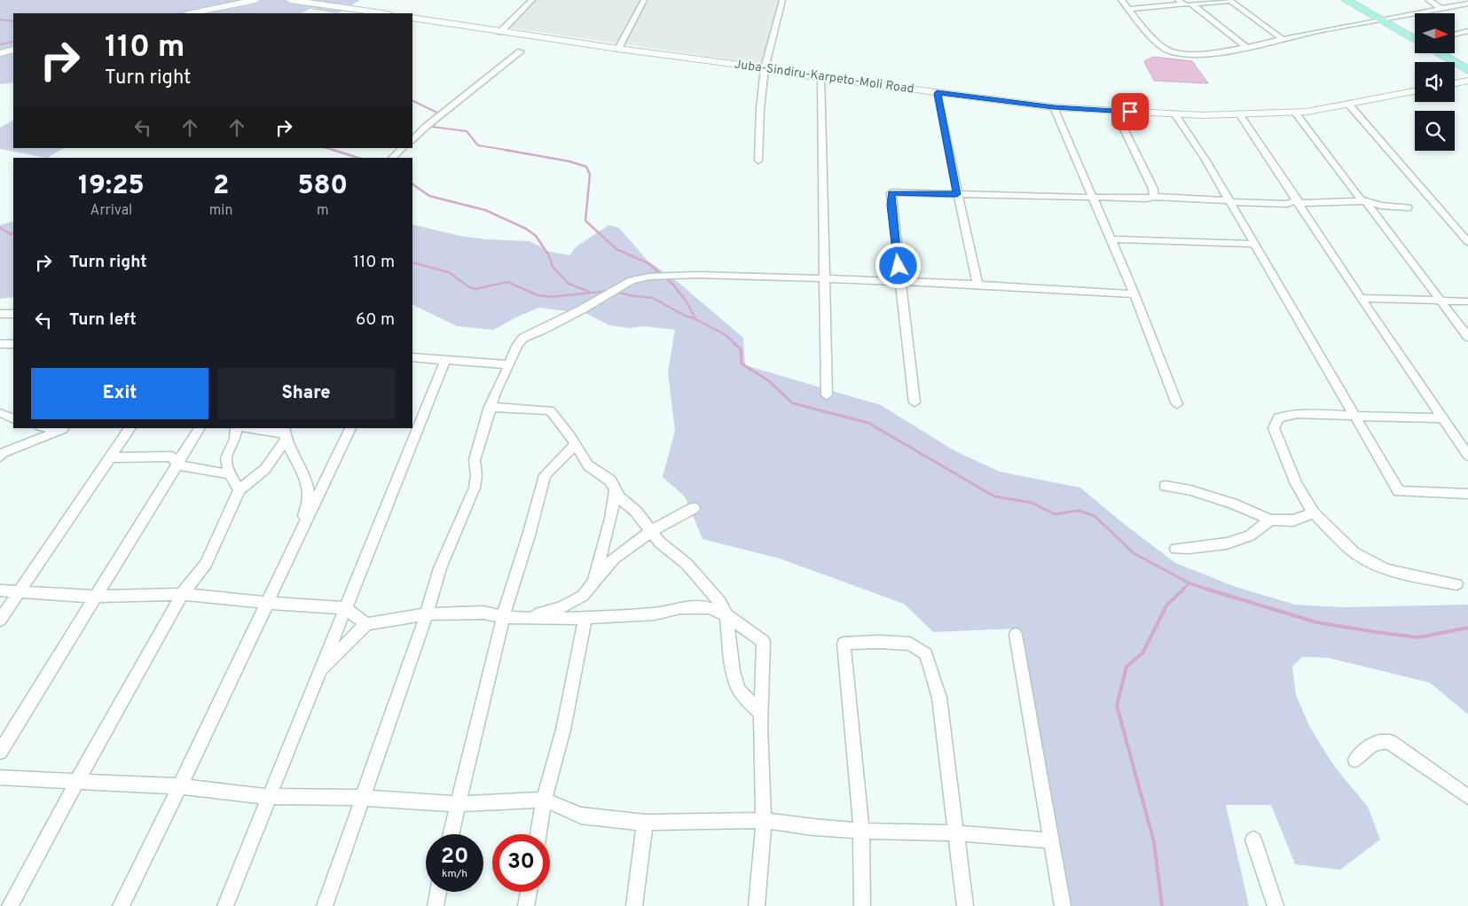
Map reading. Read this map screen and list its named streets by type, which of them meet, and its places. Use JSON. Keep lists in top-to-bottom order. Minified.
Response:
{"streets":{"main road":["Juba-Sindiru-Karpeto-Moli Road"]},"north":"right","page":{"turn":["110 m","Turn right"],"eta":["19:25","Arrival","2","min","580","m"],"list":[{"name":"Turn right","value":"110 m"},{"name":"Turn left","value":"60 m"}],"buttons":["Exit","Share"],"speed":"20 km/h","limit":"30"}}
